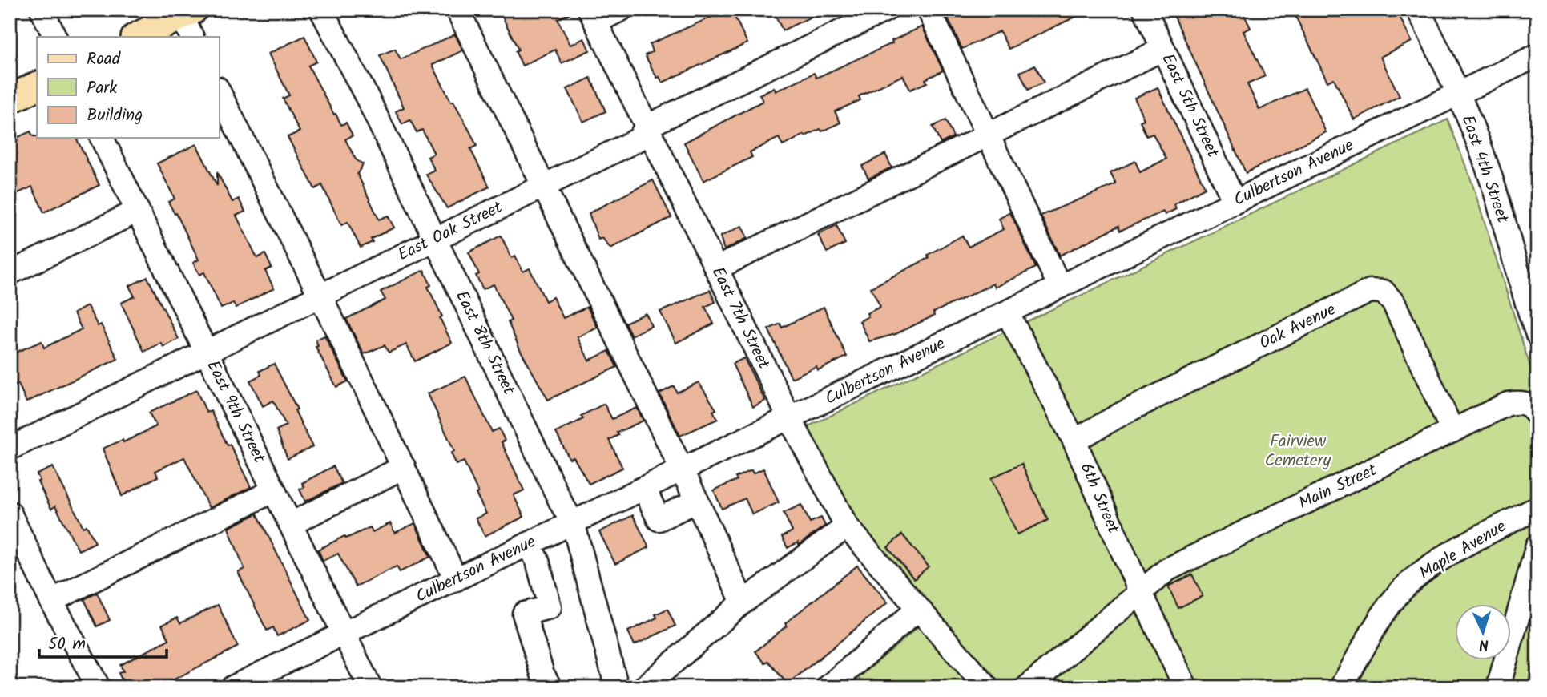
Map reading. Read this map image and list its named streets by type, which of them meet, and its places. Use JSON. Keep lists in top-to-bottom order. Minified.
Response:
{"streets":{"street":["East 5th Street","East 4th Street","Culbertson Avenue","East Oak Street","East 7th Street","Oak Avenue","East 8th Street","East 9th Street","Main Street","6th Street","Maple Avenue"]},"crossings":[["East 5th Street","Culbertson Avenue"],["East 4th Street","Culbertson Avenue"],["Culbertson Avenue","East 7th Street"],["Culbertson Avenue","East 8th Street"],["Culbertson Avenue","East 9th Street"],["Culbertson Avenue","6th Street"],["East Oak Street","East 7th Street"],["East Oak Street","East 8th Street"],["East Oak Street","East 9th Street"],["Oak Avenue","Main Street"],["Oak Avenue","6th Street"],["Main Street","6th Street"]],"parks":["Fairview Cemetery"],"legend":["Road","Park","Building"],"scale_bar":"50 m","north":"bottom"}
